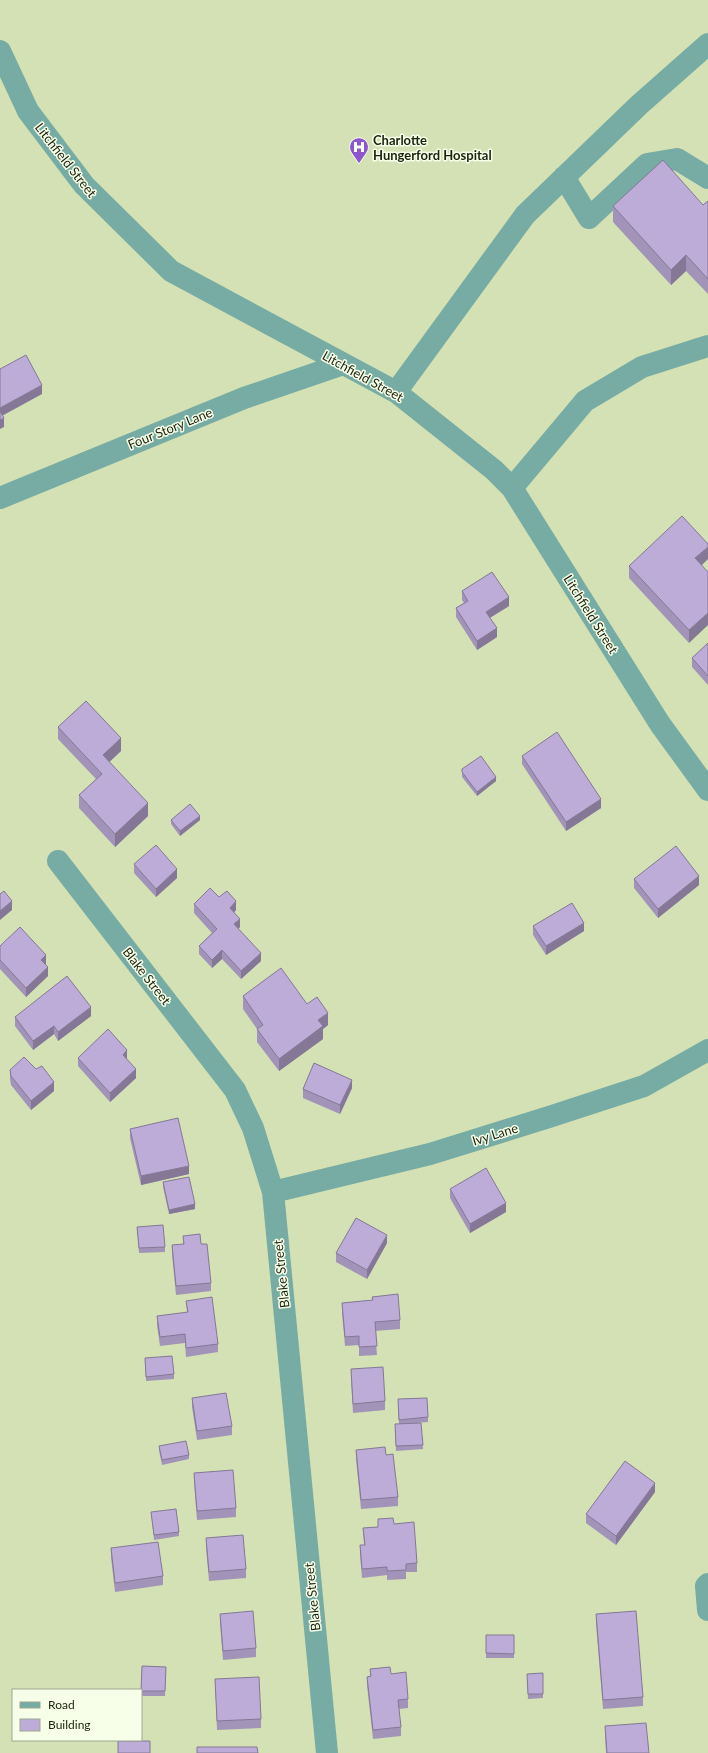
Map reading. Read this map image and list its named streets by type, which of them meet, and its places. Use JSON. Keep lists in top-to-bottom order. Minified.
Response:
{"streets":{"street":["Litchfield Street","Four Story Lane","Blake Street","Ivy Lane"]},"crossings":[["Litchfield Street","Four Story Lane"],["Blake Street","Ivy Lane"]],"places":{"hospital":["Charlotte Hungerford Hospital"]},"legend":["Road","Building"]}
